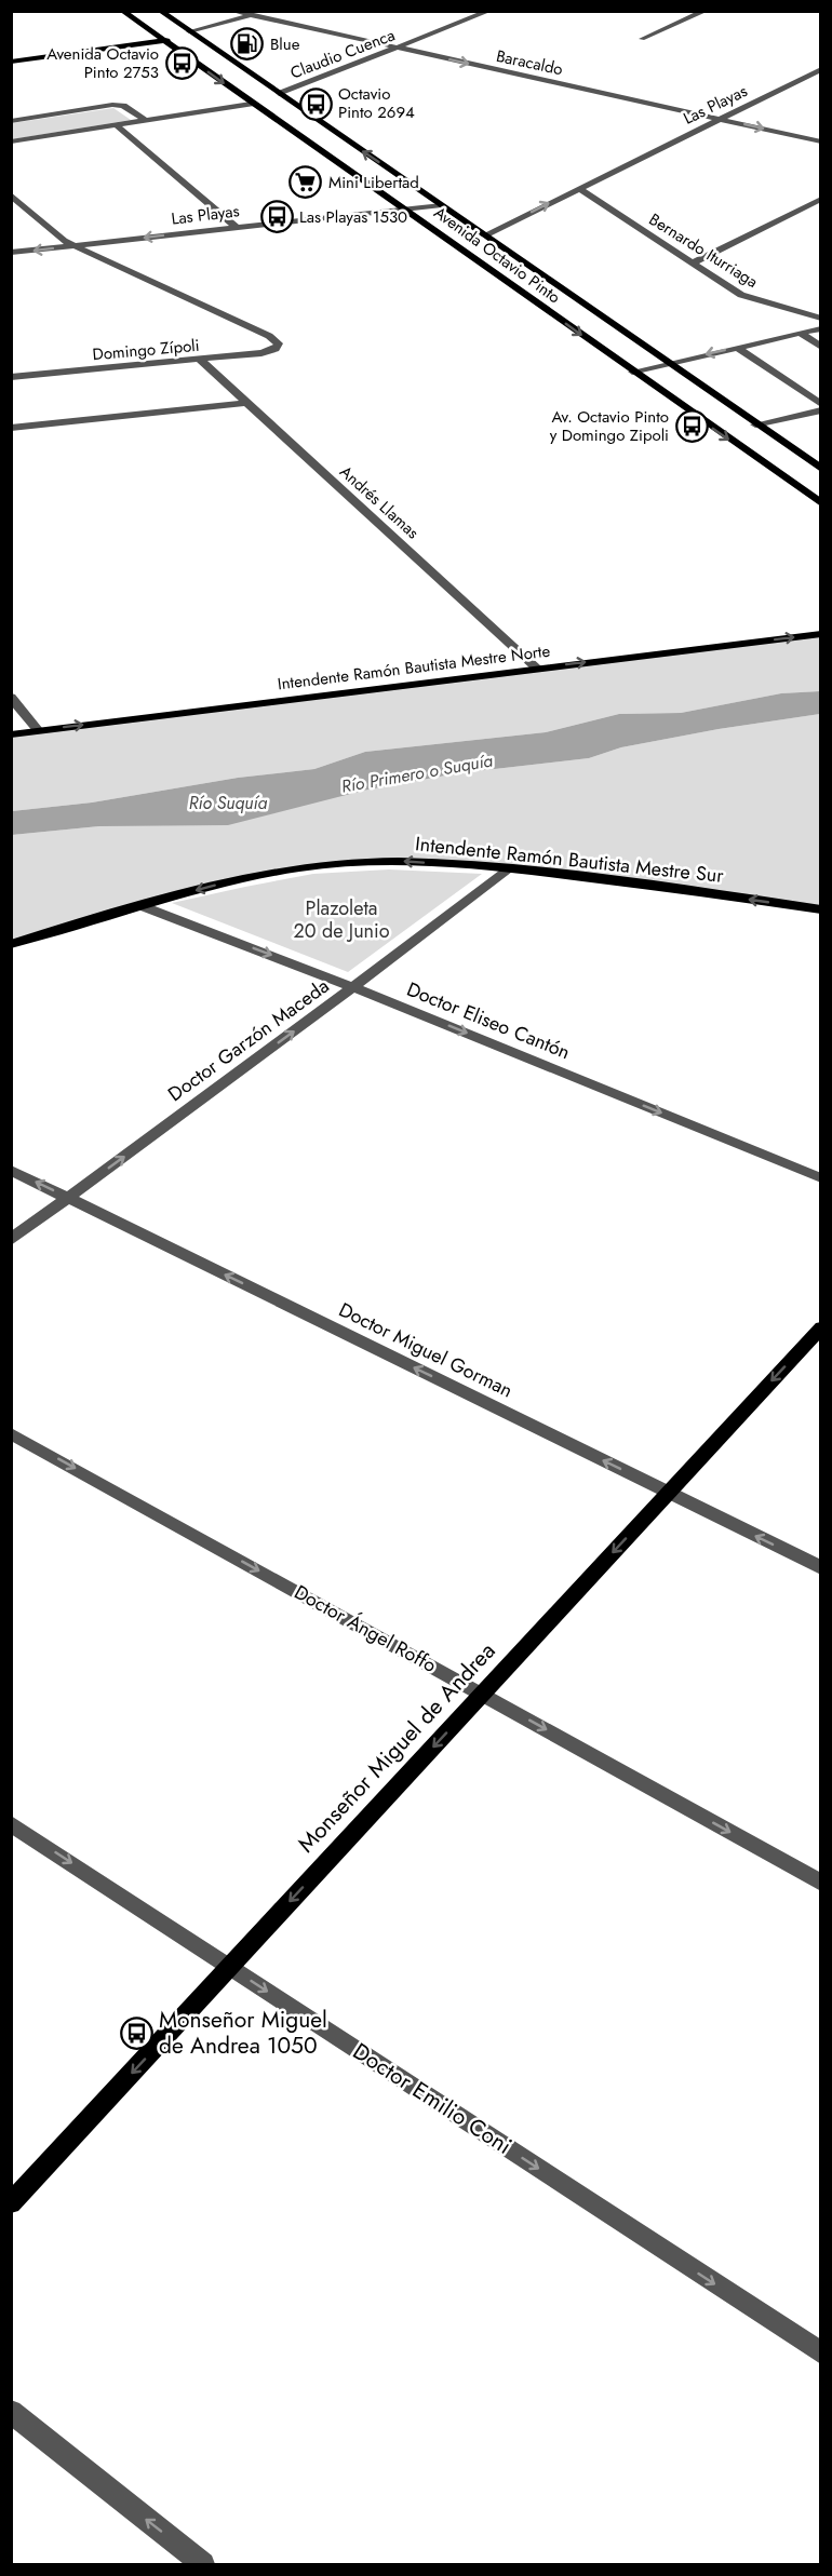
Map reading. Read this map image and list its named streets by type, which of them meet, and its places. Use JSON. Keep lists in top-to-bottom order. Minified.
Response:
{"streets":{"main road":["Avenida Octavio Pinto","Intendente Ramón Bautista Mestre Norte","Intendente Ramón Bautista Mestre Sur","Monseñor Miguel de Andrea"],"street":["Claudio Cuenca","Baracaldo","Las Playas","Bernardo Iturriaga","Domingo Zípoli","Andrés Llamas","Doctor Eliseo Cantón","Doctor Garzón Maceda","Doctor Miguel Gorman","Doctor Ángel Roffo","Doctor Emilio Coni"]},"crossings":[["Claudio Cuenca","Baracaldo"],["Claudio Cuenca","Avenida Octavio Pinto"],["Baracaldo","Las Playas"],["Las Playas","Bernardo Iturriaga"],["Las Playas","Avenida Octavio Pinto"],["Las Playas","Domingo Zípoli"],["Domingo Zípoli","Andrés Llamas"],["Andrés Llamas","Intendente Ramón Bautista Mestre Norte"],["Intendente Ramón Bautista Mestre Sur","Doctor Eliseo Cantón"],["Intendente Ramón Bautista Mestre Sur","Doctor Garzón Maceda"],["Doctor Eliseo Cantón","Doctor Garzón Maceda"],["Doctor Garzón Maceda","Doctor Miguel Gorman"],["Doctor Miguel Gorman","Monseñor Miguel de Andrea"],["Doctor Ángel Roffo","Monseñor Miguel de Andrea"],["Monseñor Miguel de Andrea","Doctor Emilio Coni"]],"one_way":["Baracaldo","Intendente Ramón Bautista Mestre Norte","Intendente Ramón Bautista Mestre Sur","Doctor Eliseo Cantón","Doctor Garzón Maceda","Doctor Miguel Gorman","Doctor Ángel Roffo","Monseñor Miguel de Andrea","Doctor Emilio Coni"],"water":["Río Primero o Suquía","Río Suquía"],"parks":["Plazoleta 20 de Junio"],"places":{"fuel station":["Blue"],"bus stop":["Avenida Octavio Pinto 2753","Octavio Pinto 2694","Las Playas 1530","Av. Octavio Pinto y Domingo Zipoli","Monseñor Miguel de Andrea 1050"],"supermarket":["Mini Libertad"]}}
